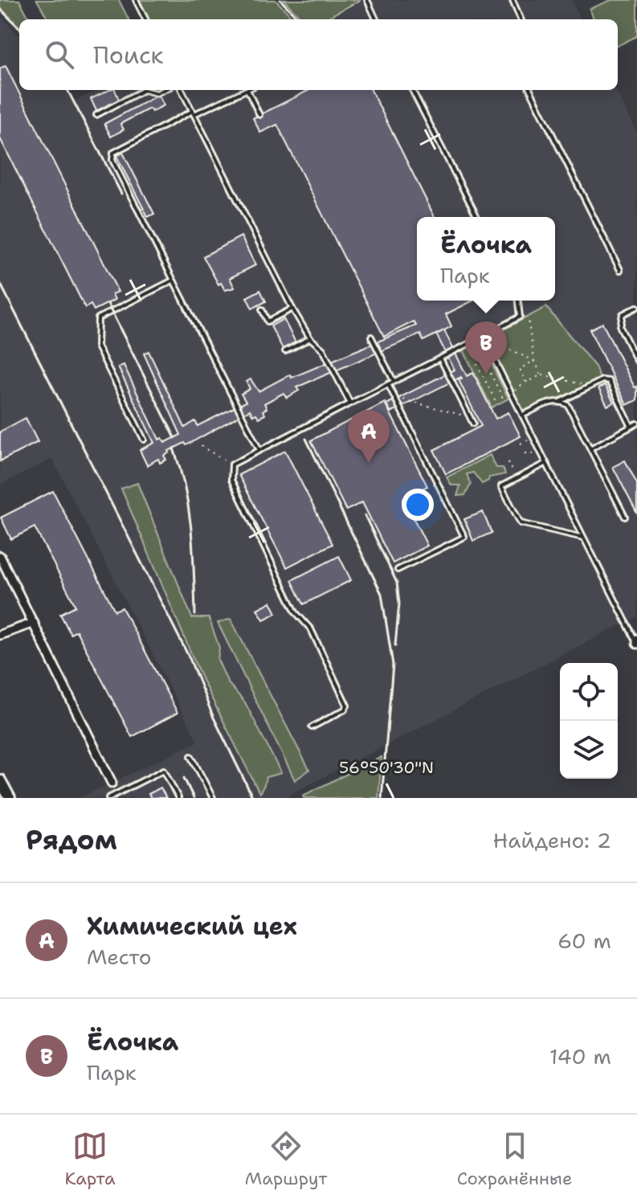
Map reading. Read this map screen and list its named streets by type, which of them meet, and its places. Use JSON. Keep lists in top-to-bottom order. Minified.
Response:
{"page":{"search":"Поиск","popup":["Ёлочка","Парк"],"pins":["B","A"],"heading":["Рядом","Найдено: 2"],"list":[{"mark":"A","name":"Химический цех","note":"Место","value":"60 m"},{"mark":"B","name":"Ёлочка","note":"Парк","value":"140 m"}],"nav":["Карта","Маршрут","Сохранённые"]},"coordinates":["56°50'30\"N"]}
